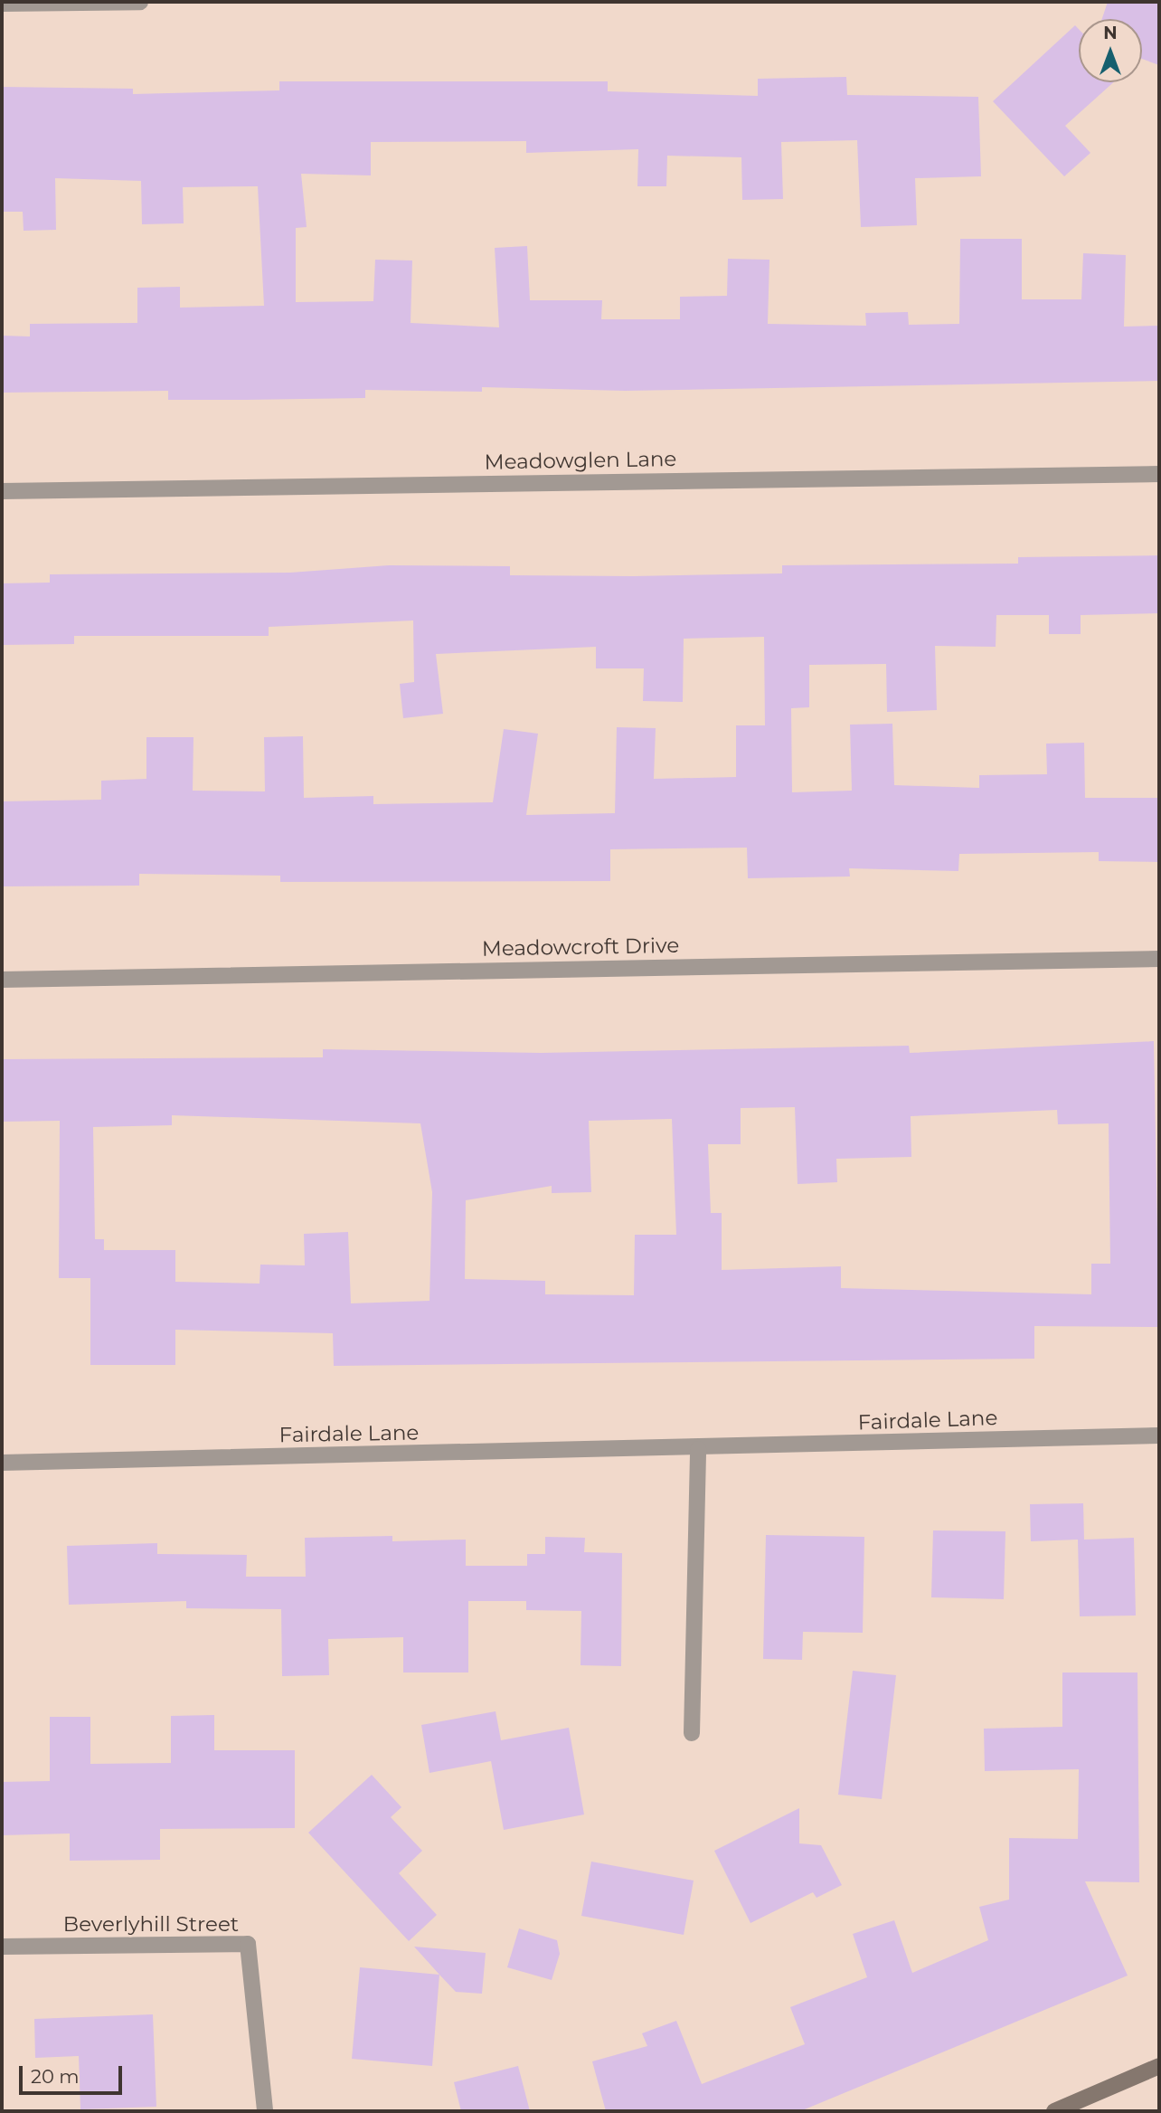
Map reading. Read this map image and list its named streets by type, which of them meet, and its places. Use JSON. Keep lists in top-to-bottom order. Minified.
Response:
{"streets":{"street":["Meadowglen Lane","Meadowcroft Drive","Fairdale Lane","Beverlyhill Street"]},"scale_bar":"20 m","north":"top"}
